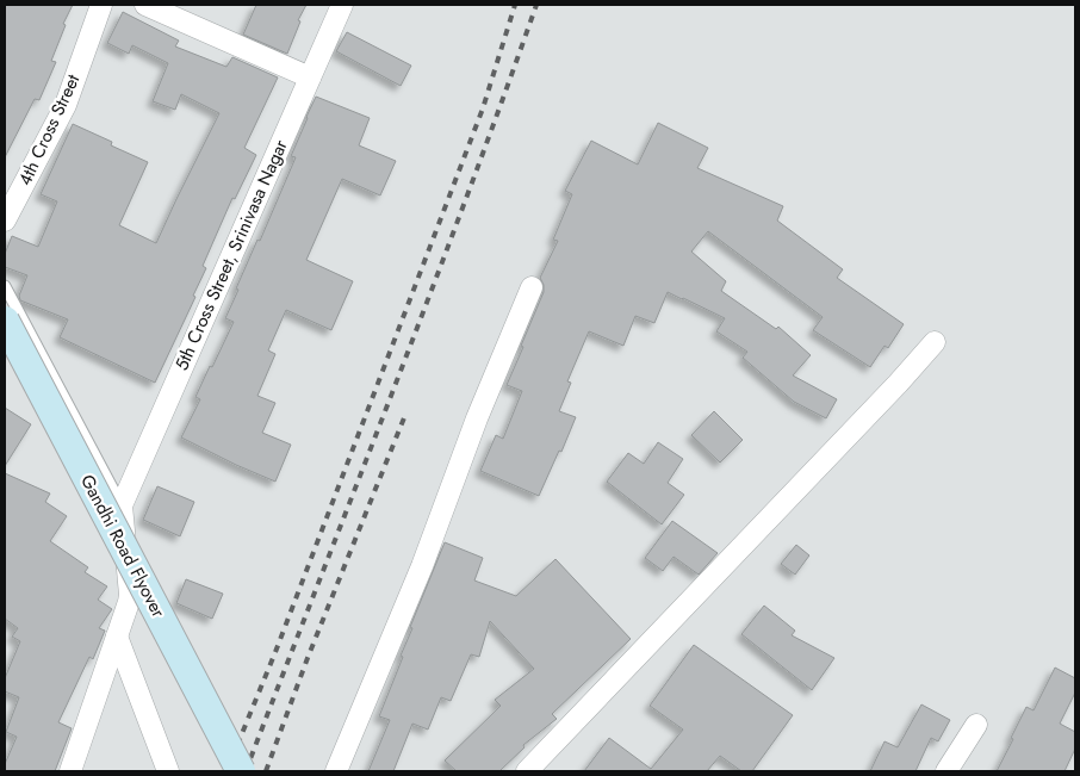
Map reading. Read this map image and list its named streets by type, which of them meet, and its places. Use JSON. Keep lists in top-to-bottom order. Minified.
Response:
{"streets":{"main road":["Gandhi Road Flyover"],"street":["4th Cross Street","5th Cross Street, Srinivasa Nagar"]}}
